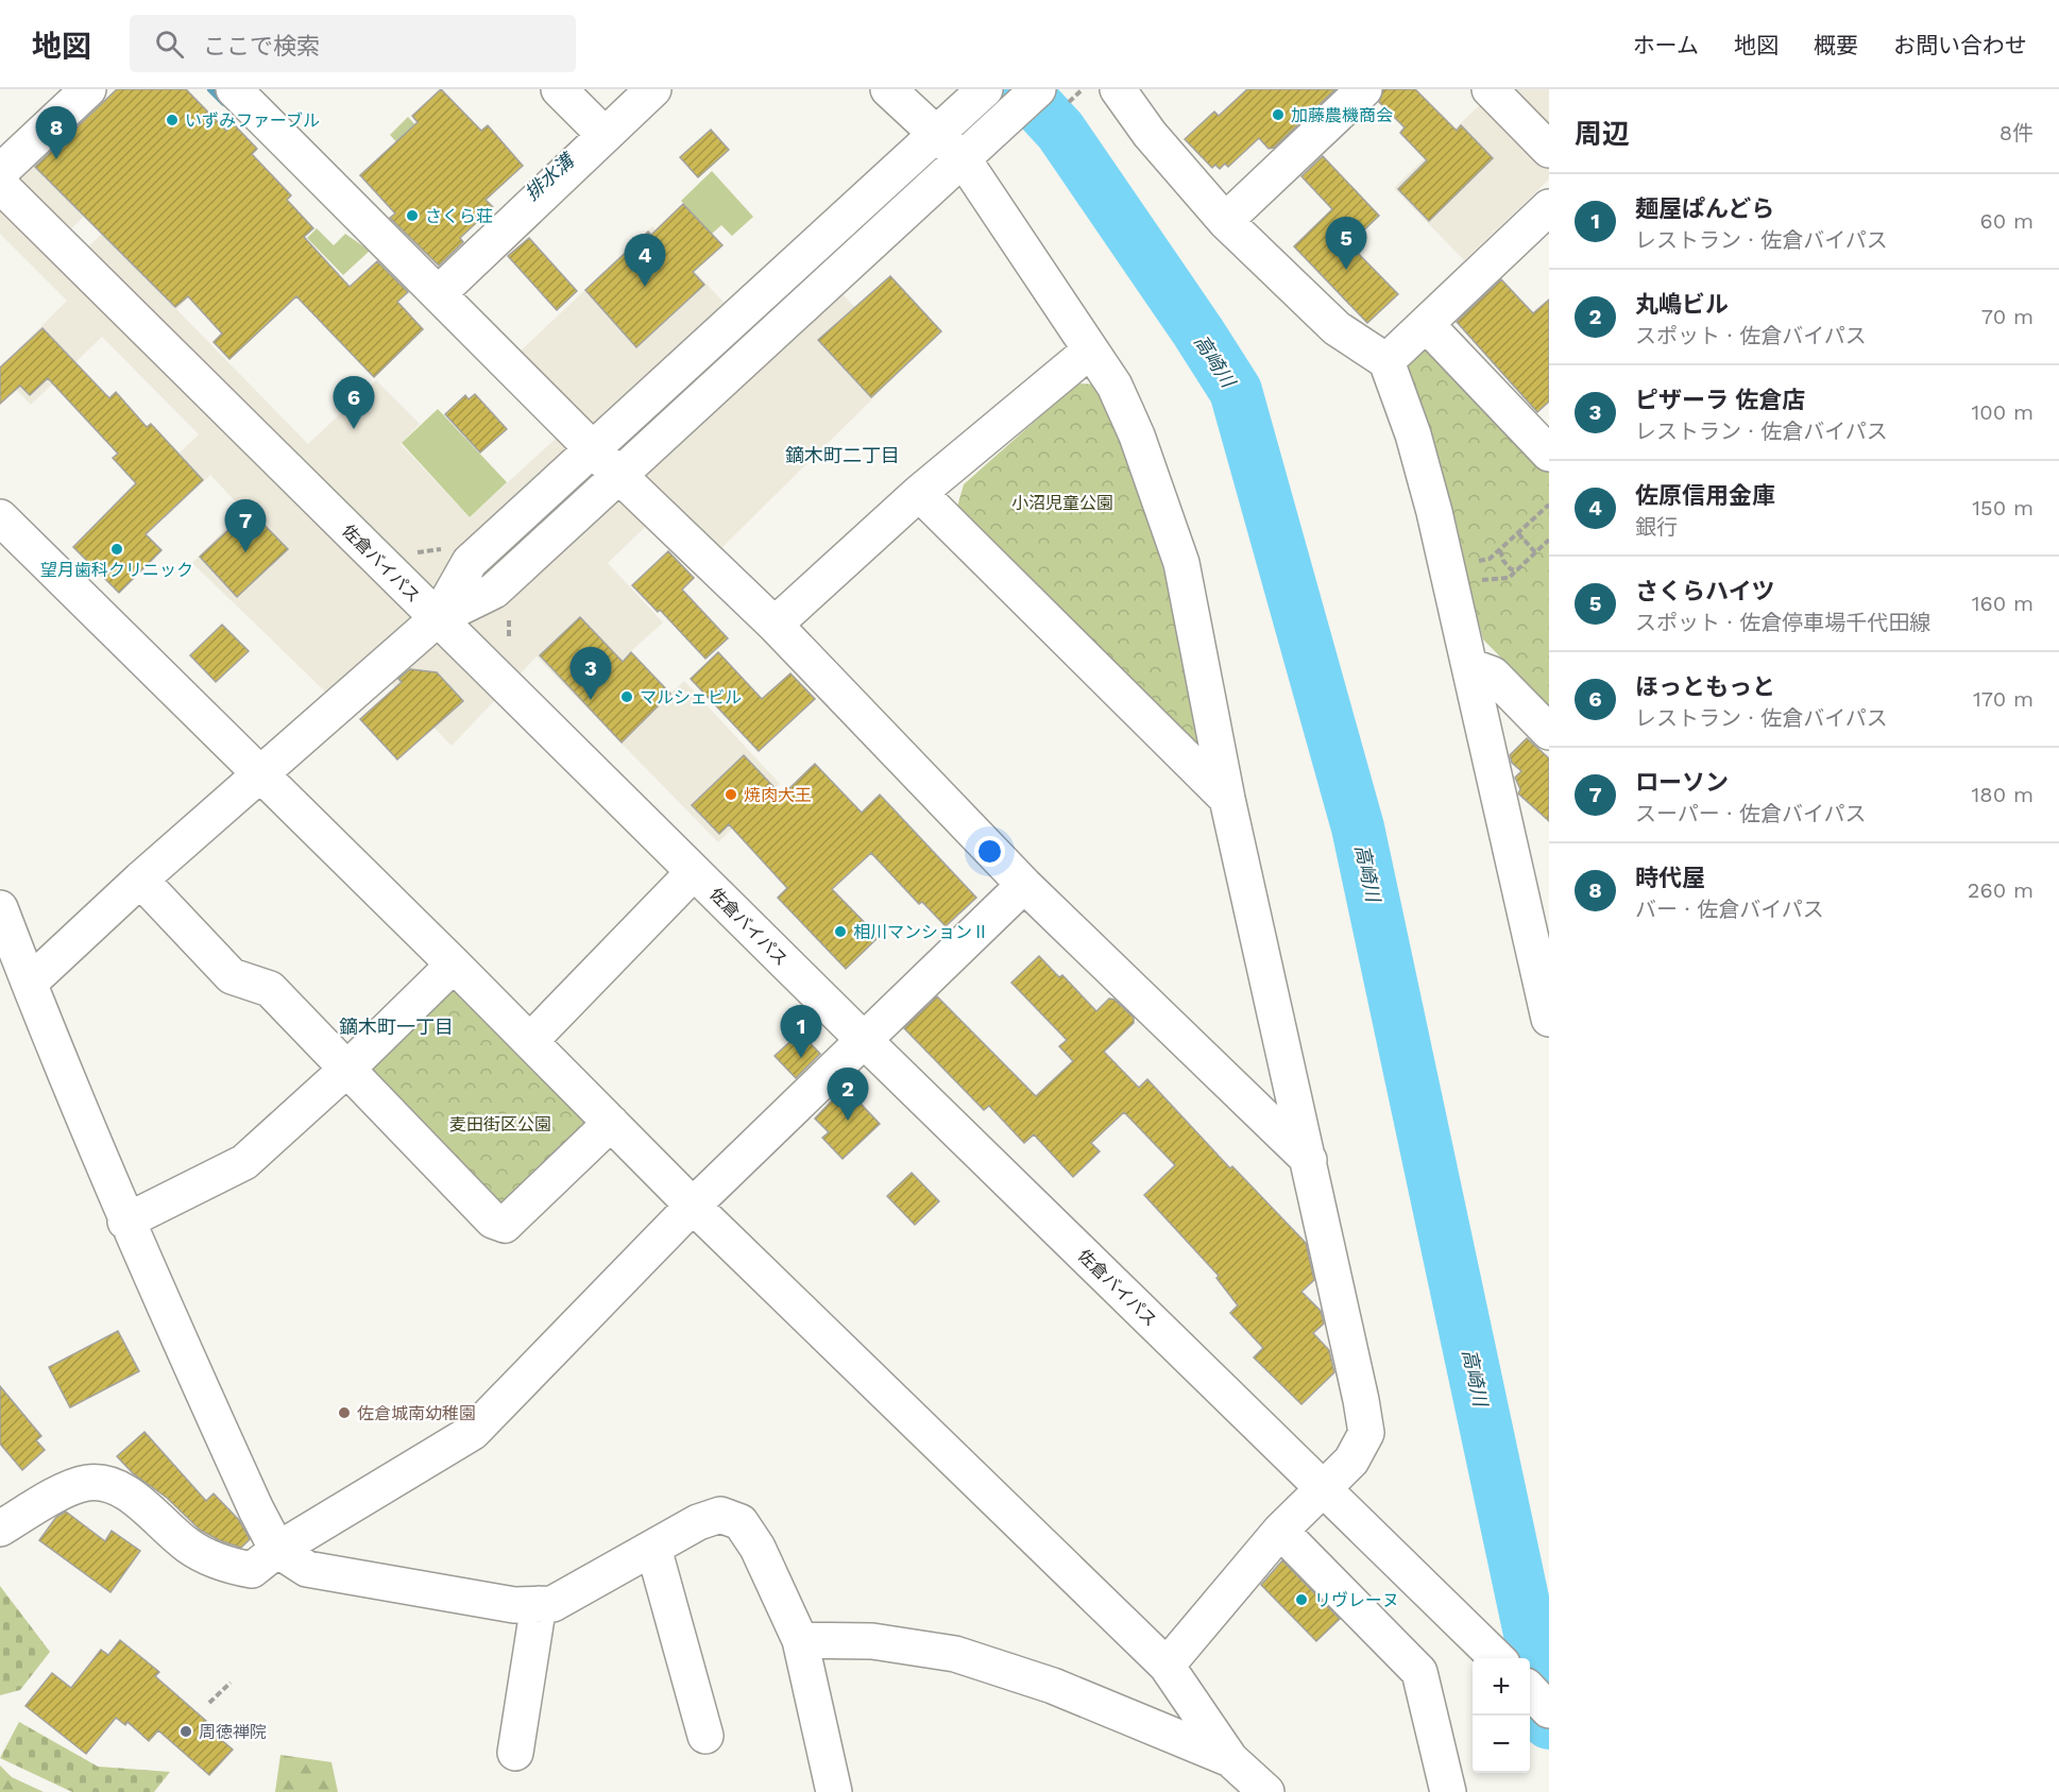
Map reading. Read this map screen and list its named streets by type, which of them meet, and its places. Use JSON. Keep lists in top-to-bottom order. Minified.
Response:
{"streets":{"main road":["佐倉バイパス"]},"districts":["鏑木町二丁目","鏑木町一丁目"],"water":["排水溝","高崎川"],"parks":["小沼児童公園","麦田街区公園"],"places":["加藤農機商会","いずみファーブル","さくら荘","望月歯科クリニック","マルシェビル","焼肉大王","相川マンションⅡ","佐倉城南幼稚園","リヴレーヌ","周徳禅院"],"page":{"header":"地図","search":"ここで検索","nav":["ホーム","地図","概要","お問い合わせ"],"heading":["周辺","8件"],"pins":["8","5","4","6","7","3","1","2"],"list":[{"mark":"1","name":"麺屋ぱんどら","note":"レストラン · 佐倉バイパス","value":"60 m"},{"mark":"2","name":"丸嶋ビル","note":"スポット · 佐倉バイパス","value":"70 m"},{"mark":"3","name":"ピザーラ 佐倉店","note":"レストラン · 佐倉バイパス","value":"100 m"},{"mark":"4","name":"佐原信用金庫","note":"銀行","value":"150 m"},{"mark":"5","name":"さくらハイツ","note":"スポット · 佐倉停車場千代田線","value":"160 m"},{"mark":"6","name":"ほっともっと","note":"レストラン · 佐倉バイパス","value":"170 m"},{"mark":"7","name":"ローソン","note":"スーパー · 佐倉バイパス","value":"180 m"},{"mark":"8","name":"時代屋","note":"バー · 佐倉バイパス","value":"260 m"}],"map_buttons":["+","−"]}}
